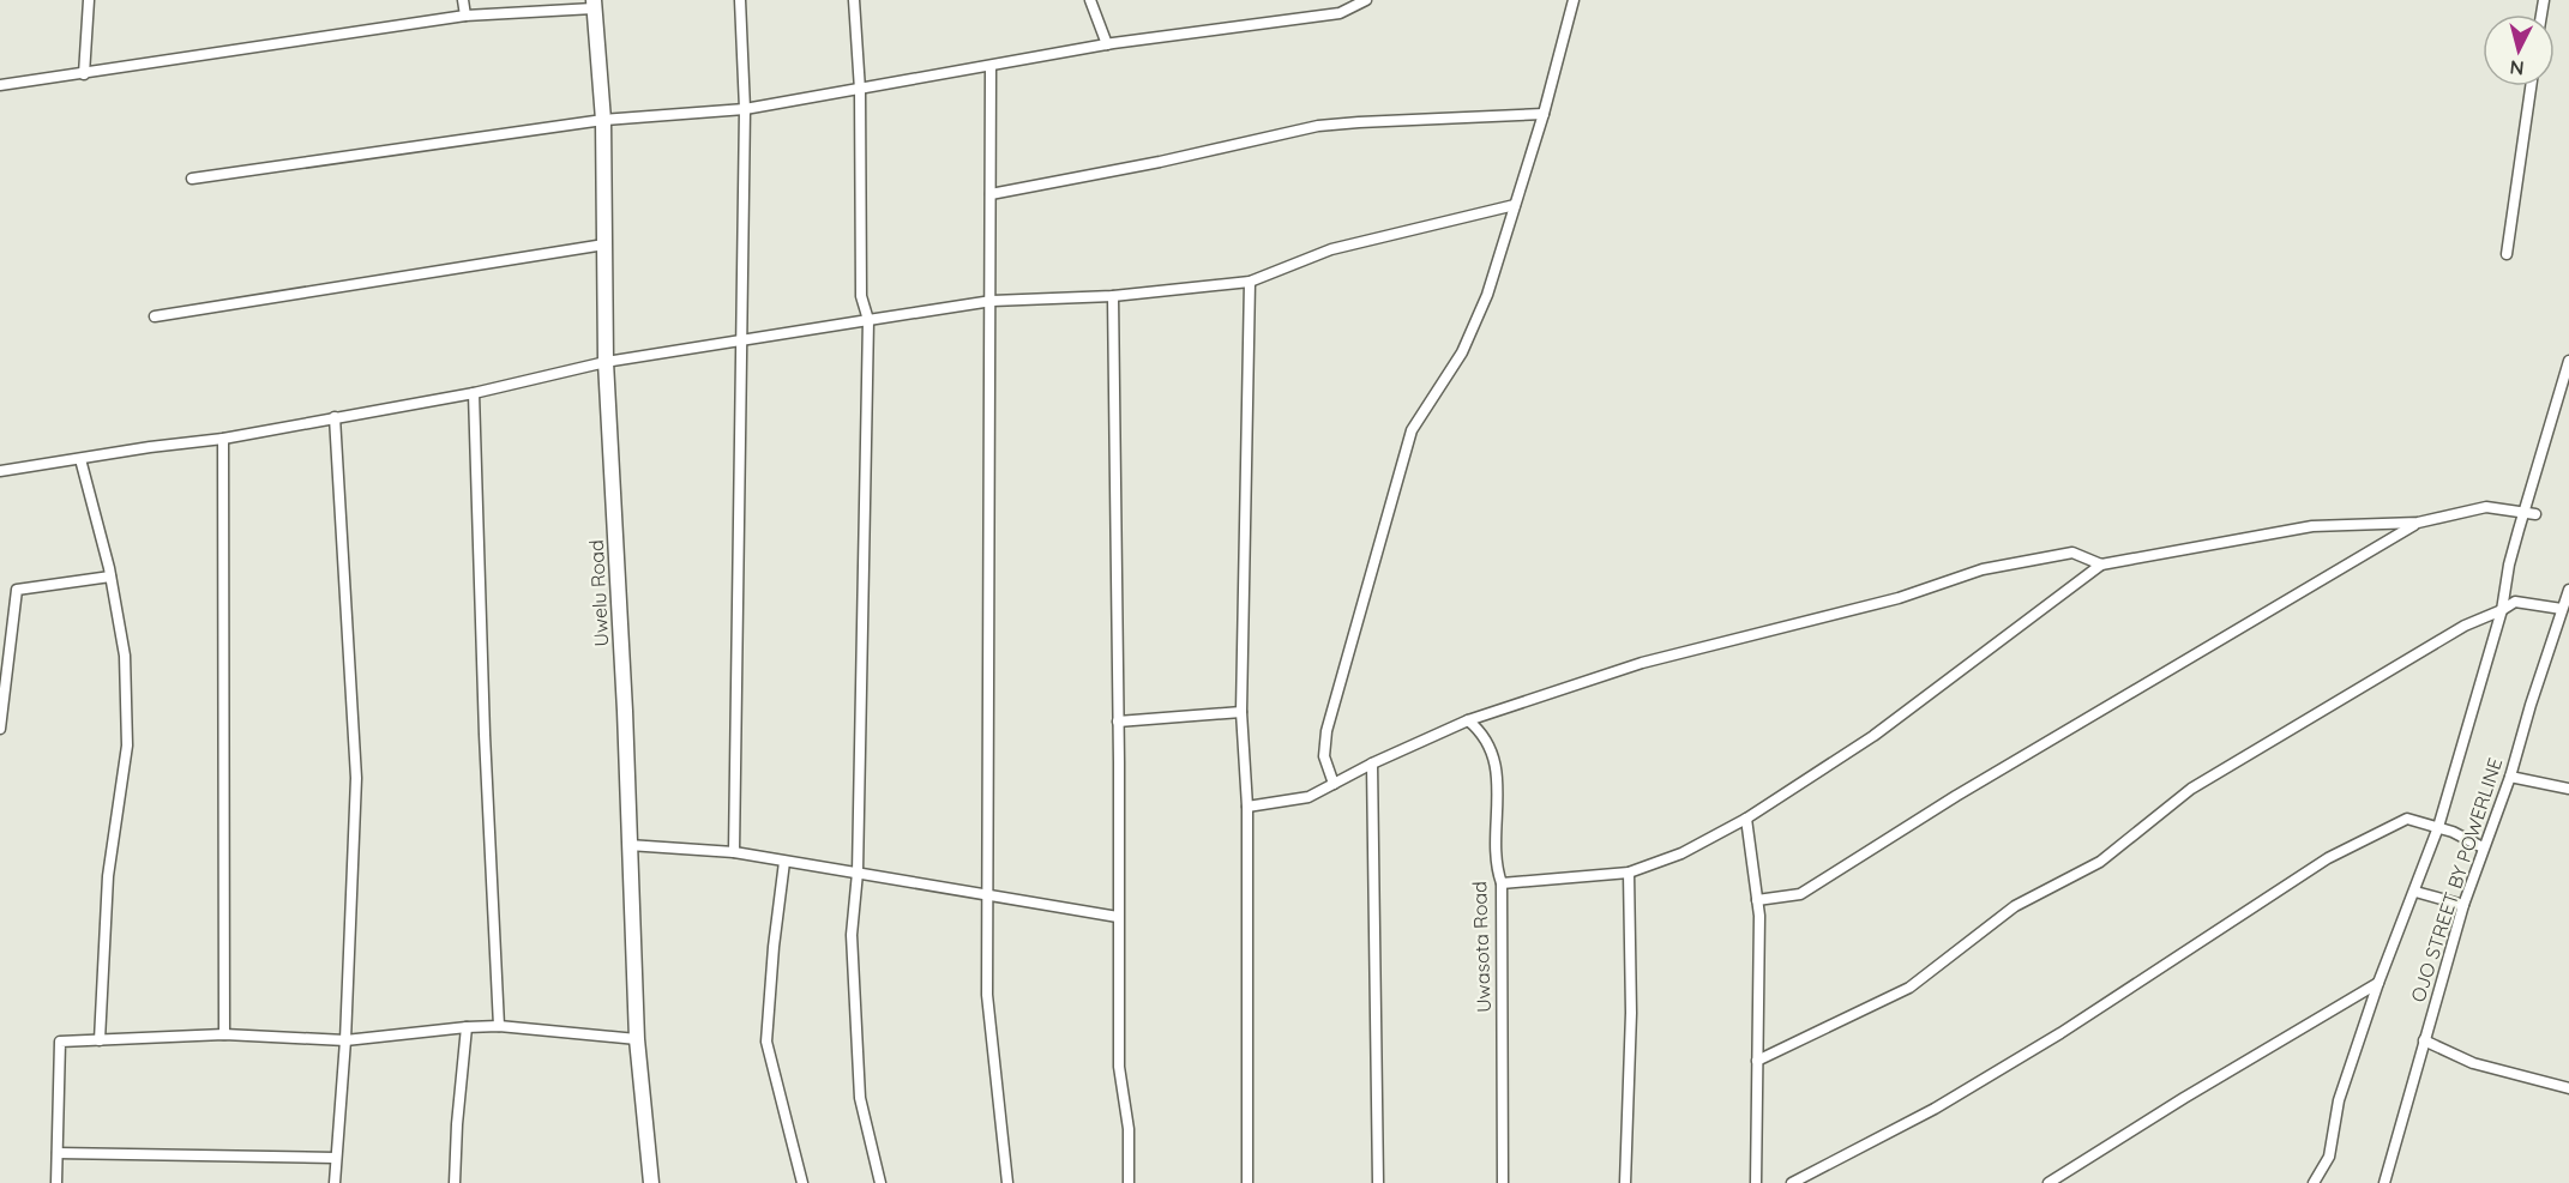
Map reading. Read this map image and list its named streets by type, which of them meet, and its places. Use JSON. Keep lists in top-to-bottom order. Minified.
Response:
{"streets":{"street":["Uwelu Road","OJO STREET BY POWERLINE","Uwasota Road"]},"north":"bottom"}
